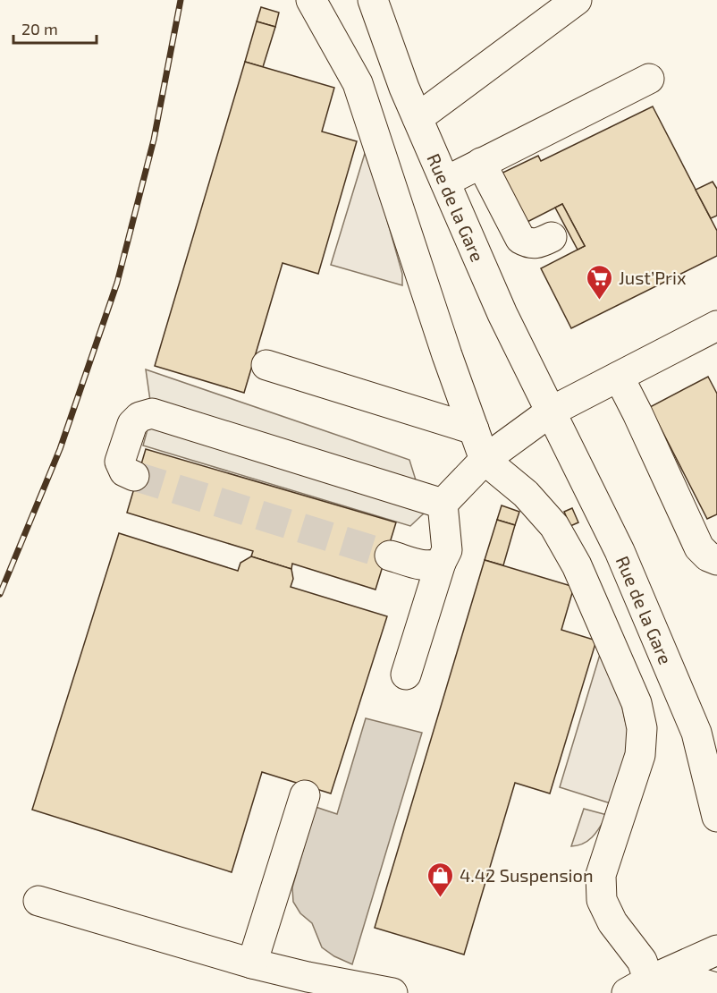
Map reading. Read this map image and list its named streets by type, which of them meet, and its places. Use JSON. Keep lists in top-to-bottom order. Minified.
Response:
{"streets":{"main road":["Rue de la Gare"]},"places":{"supermarket":["Just’Prix"],"shop":["4.42 Suspension"]},"scale_bar":"20 m"}
